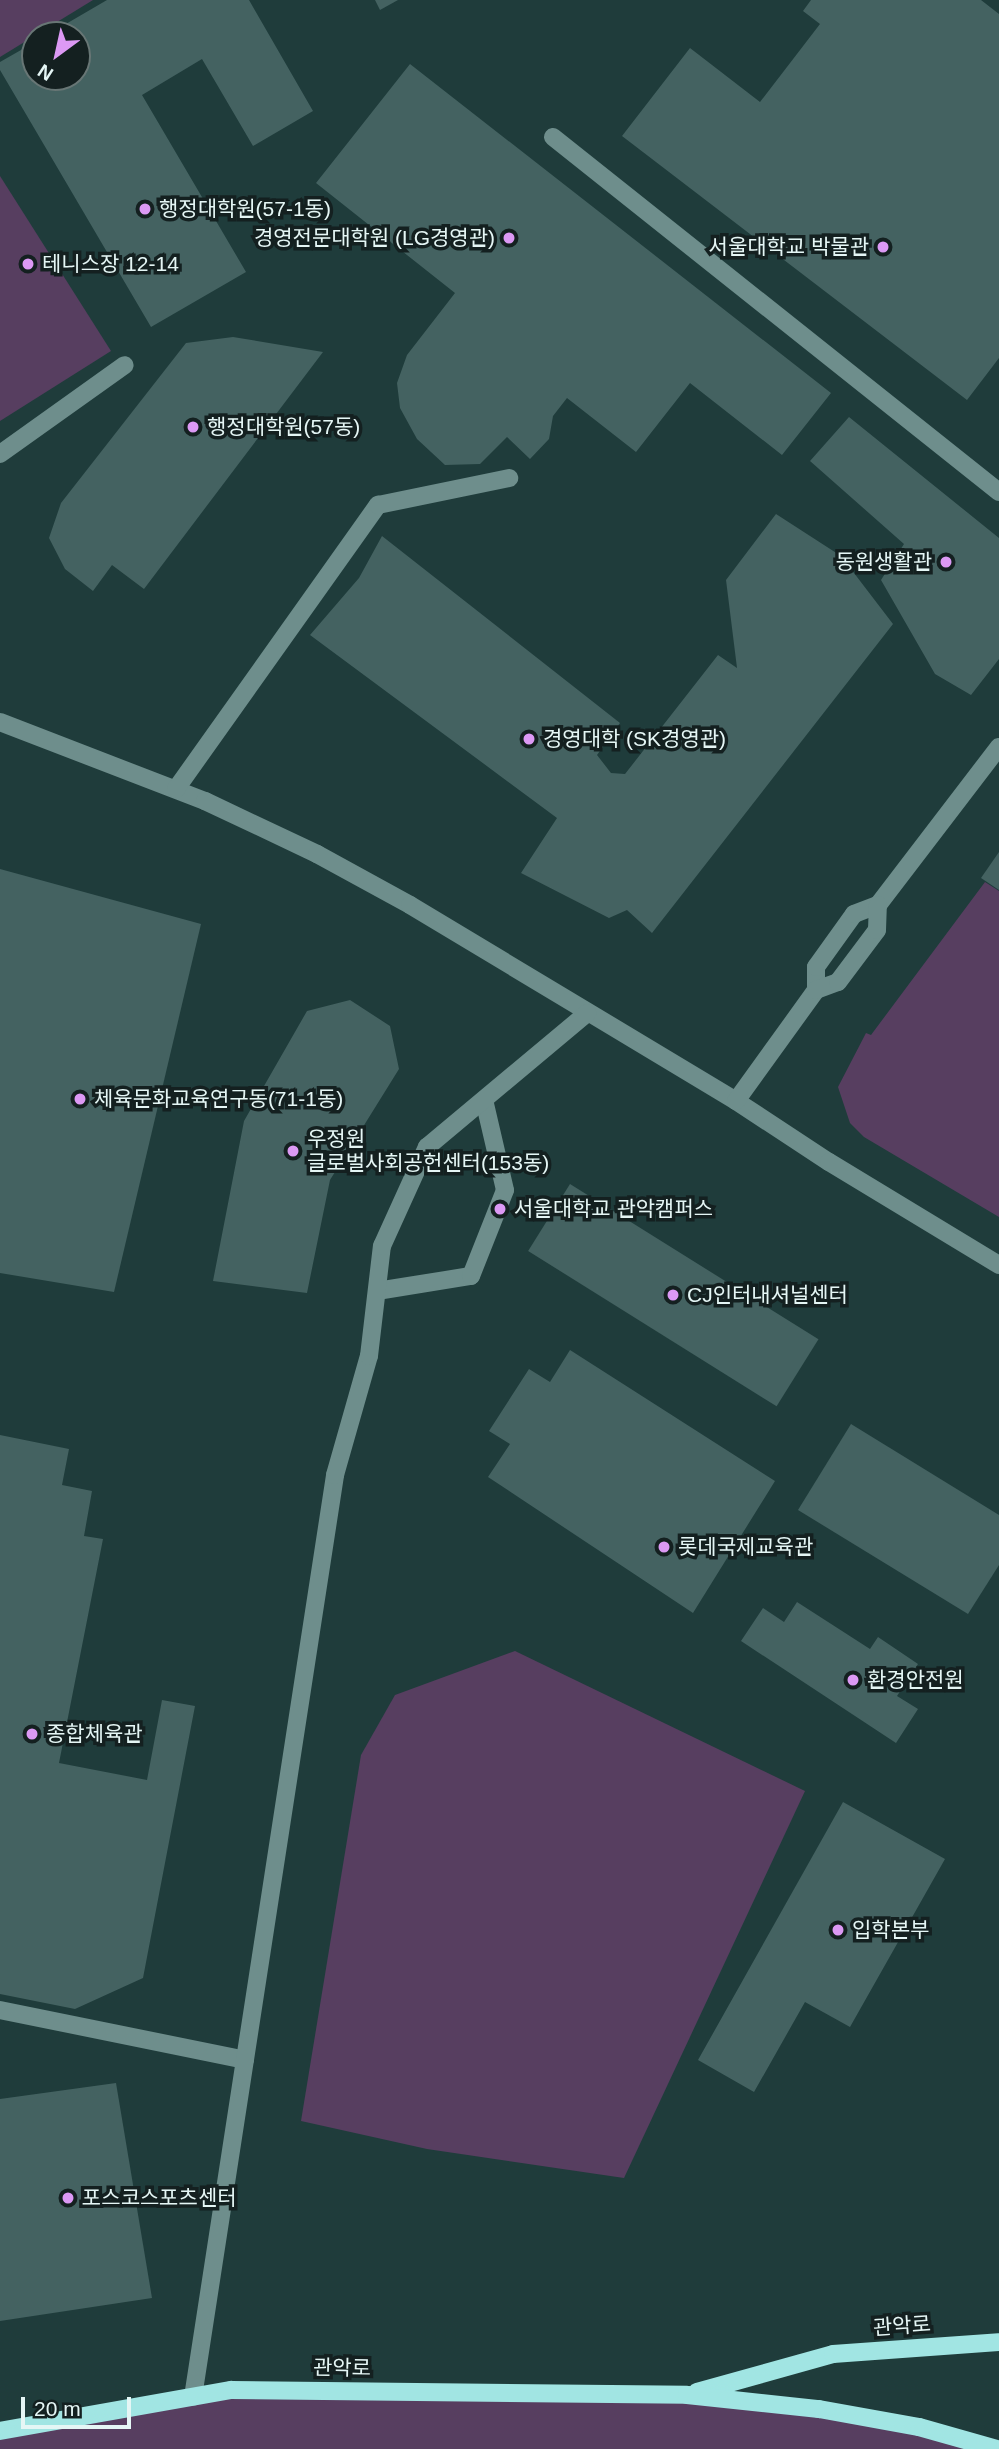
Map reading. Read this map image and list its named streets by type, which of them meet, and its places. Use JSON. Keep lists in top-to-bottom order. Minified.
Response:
{"streets":{"main road":["관악로"]},"places":["행정대학원(57-1동)","경영전문대학원 (LG경영관)","서울대학교 박물관","테니스장 12-14","행정대학원(57동)","동원생활관","경영대학 (SK경영관)","체육문화교육연구동(71-1동)","우정원 글로벌사회공헌센터(153동)","서울대학교 관악캠퍼스","CJ인터내셔널센터","롯데국제교육관","환경안전원","종합체육관","입학본부","포스코스포츠센터"],"scale_bar":"20 m","north":"bottom left"}
